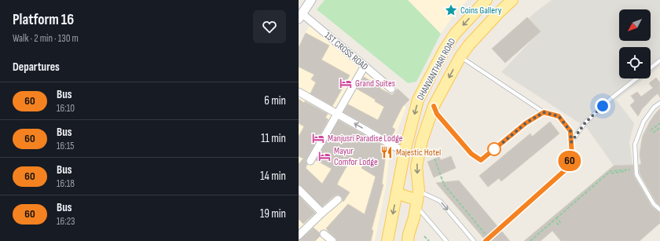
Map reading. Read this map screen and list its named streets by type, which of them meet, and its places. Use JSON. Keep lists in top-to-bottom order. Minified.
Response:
{"streets":{"main road":["DHANVANTHARI ROAD"],"street":["1ST CROSS ROAD"]},"places":{"place":["Coins Gallery"],"hotel":["Grand Suites","Manjusri Paradise Lodge","Mayur Comfor Lodge"],"restaurant":["Majestic Hotel"]},"lines":["bus line 60"],"north":"bottom left","page":{"heading":[["Platform 16","Walk · 2 min · 130 m"],"Departures"],"on_map":"60","list":[{"mark":"60","name":"Bus","note":"16:10","value":"6 min"},{"mark":"60","name":"Bus","note":"16:15","value":"11 min"},{"mark":"60","name":"Bus","note":"16:18","value":"14 min"},{"mark":"60","name":"Bus","note":"16:23","value":"19 min"}]}}
